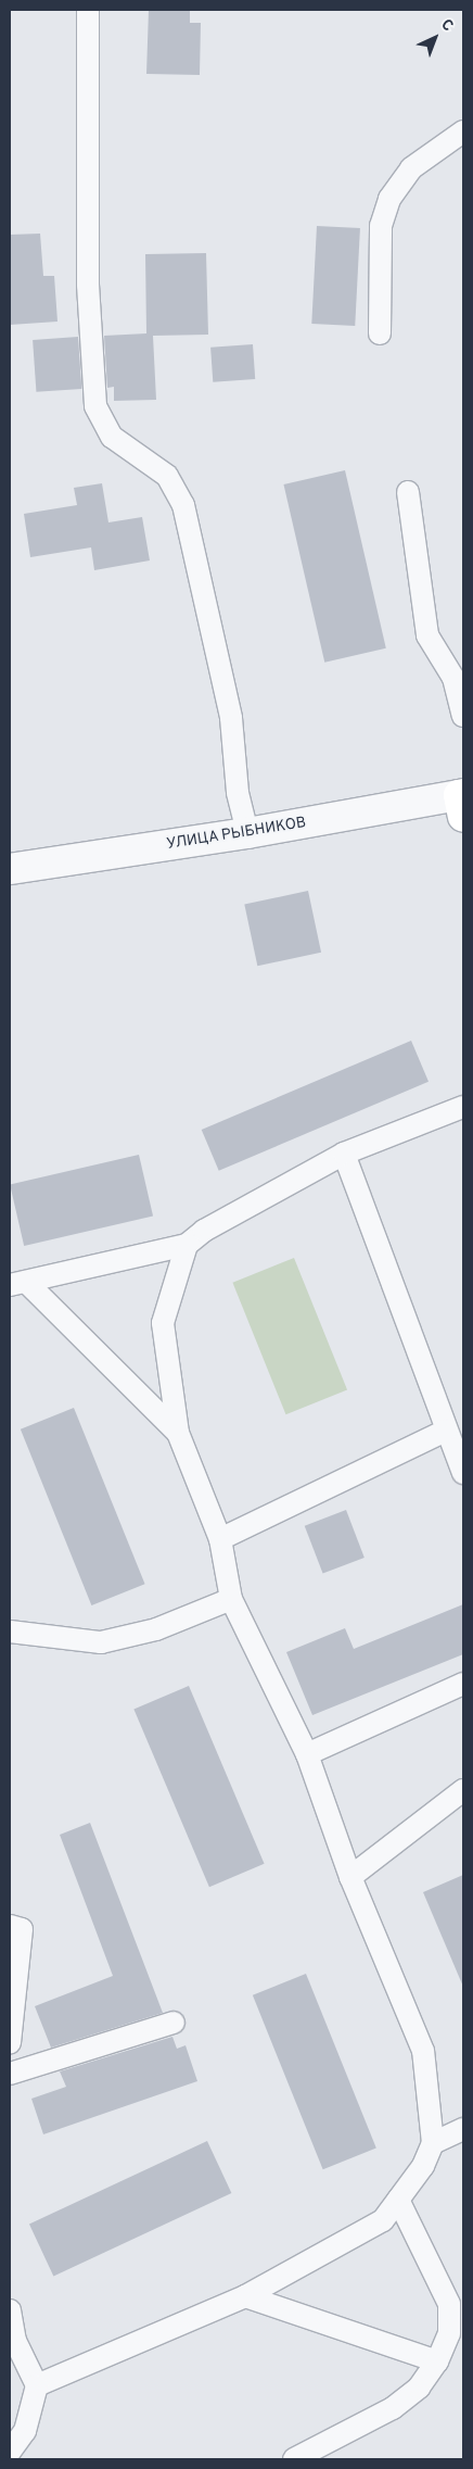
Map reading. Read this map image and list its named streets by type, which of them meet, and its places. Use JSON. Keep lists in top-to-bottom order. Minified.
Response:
{"streets":{"street":["УЛИЦА РЫБНИКОВ"]},"north":"top right"}
